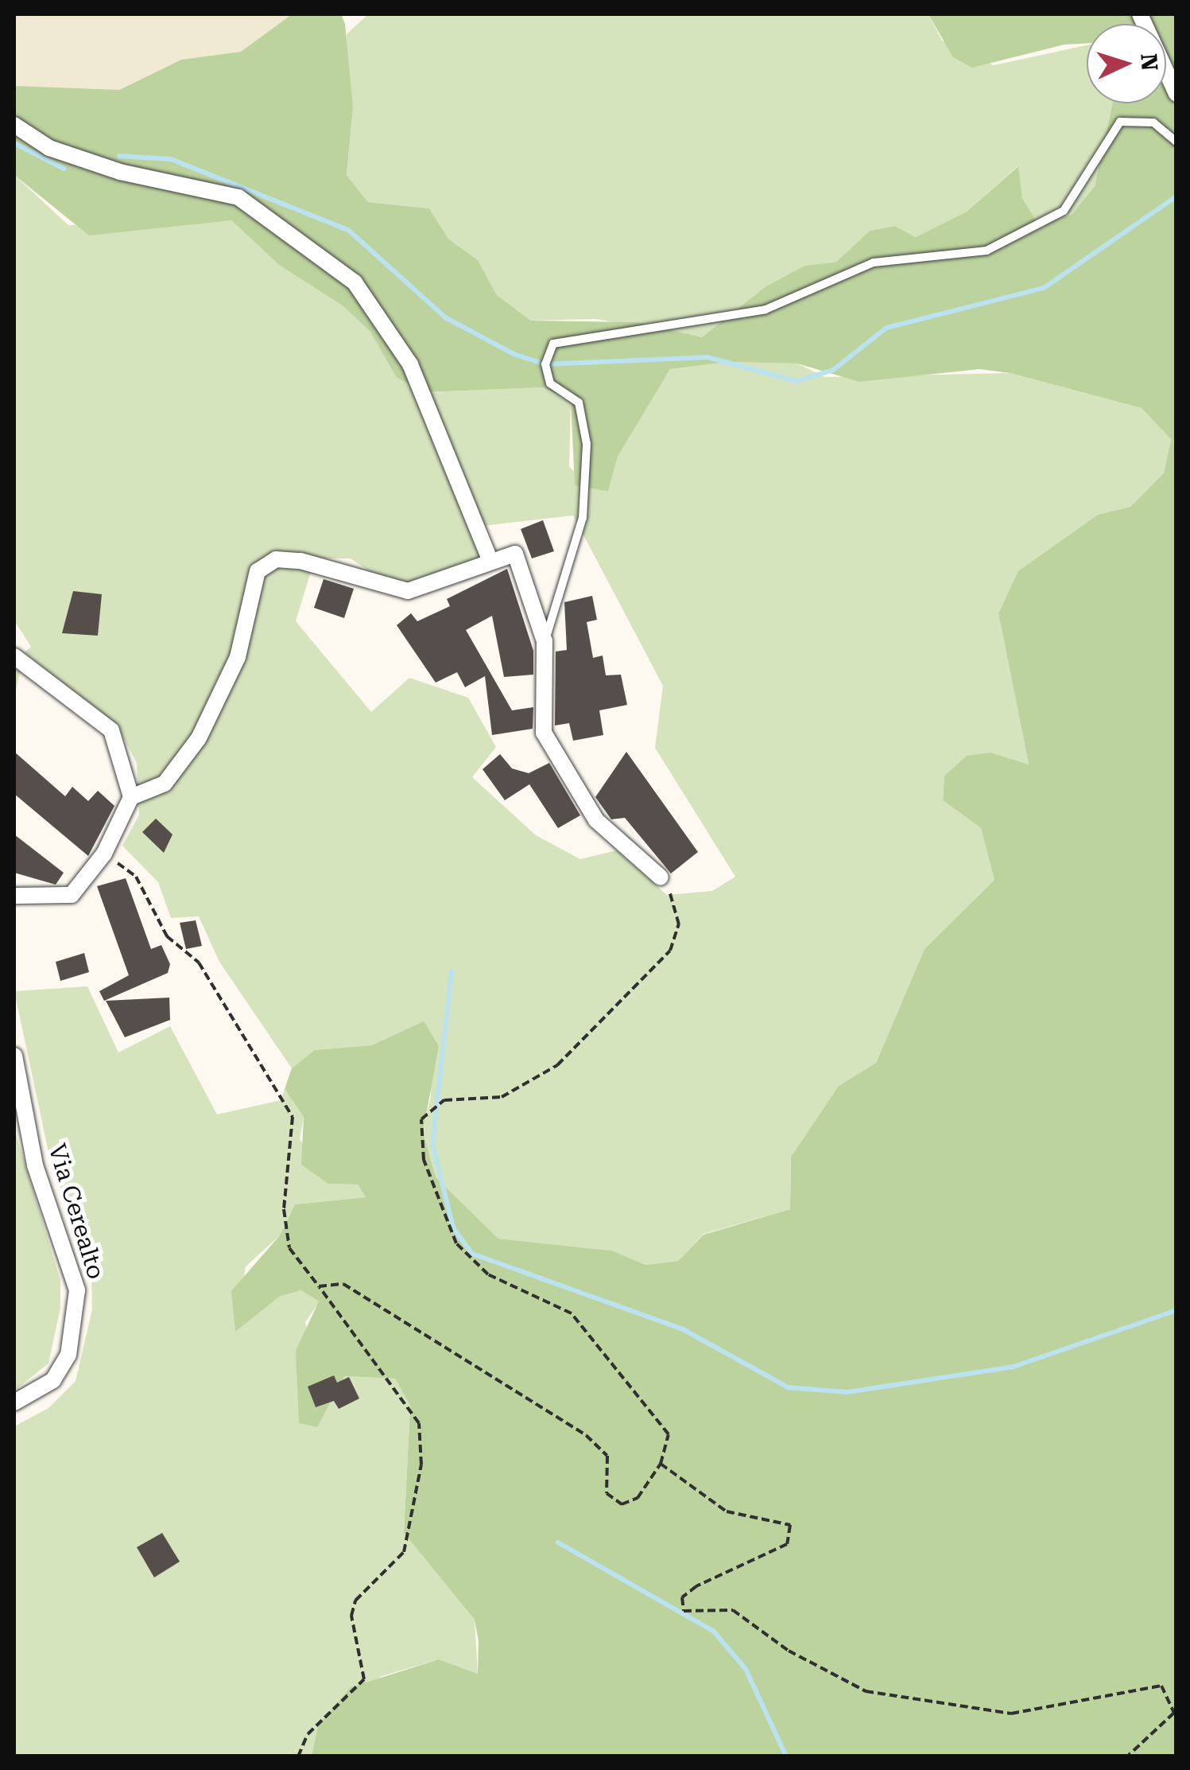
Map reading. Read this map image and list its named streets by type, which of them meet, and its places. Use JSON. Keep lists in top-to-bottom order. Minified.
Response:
{"streets":{"street":["Via Cerealto"]},"north":"right"}
